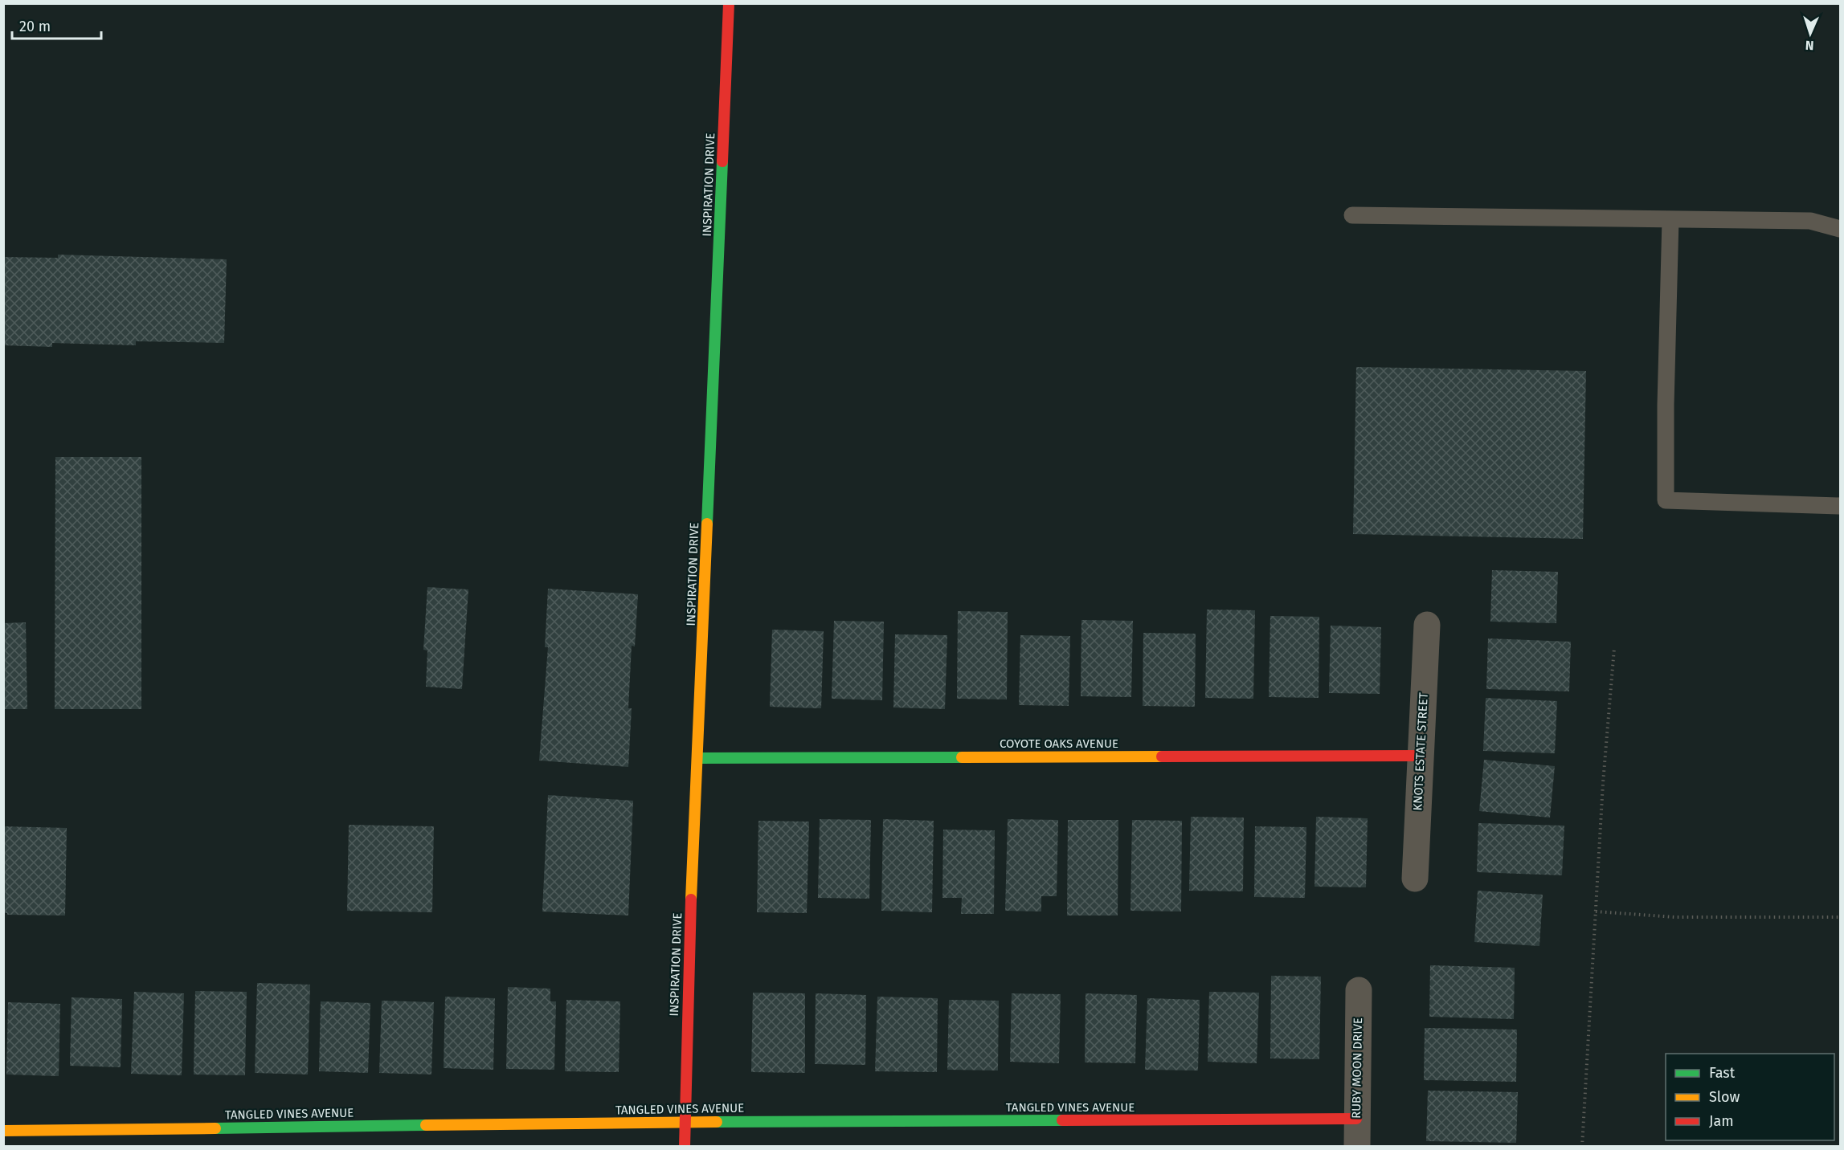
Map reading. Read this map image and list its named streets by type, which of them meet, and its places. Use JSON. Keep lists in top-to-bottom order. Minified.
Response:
{"streets":{"street":["INSPIRATION DRIVE","COYOTE OAKS AVENUE","KNOTS ESTATE STREET","RUBY MOON DRIVE","TANGLED VINES AVENUE"]},"crossings":[["INSPIRATION DRIVE","COYOTE OAKS AVENUE"],["INSPIRATION DRIVE","TANGLED VINES AVENUE"],["COYOTE OAKS AVENUE","KNOTS ESTATE STREET"],["RUBY MOON DRIVE","TANGLED VINES AVENUE"]],"legend":["Fast","Slow","Jam"],"scale_bar":"20 m","north":"bottom"}
